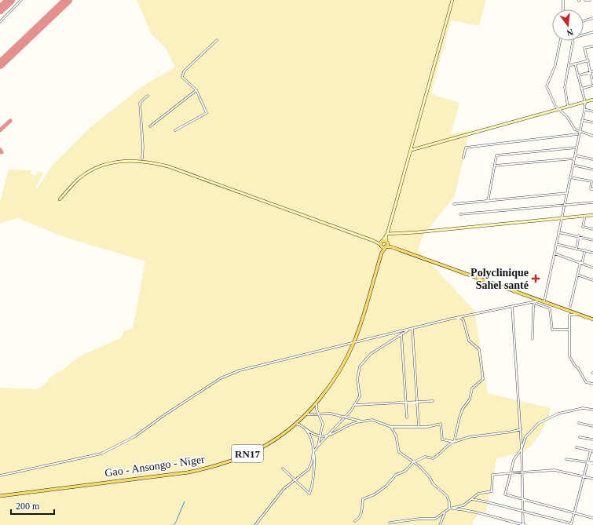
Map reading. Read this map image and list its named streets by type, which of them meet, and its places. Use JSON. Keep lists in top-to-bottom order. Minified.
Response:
{"streets":{"main road":["RN17","Gao - Ansongo - Niger"]},"crossings":[["RN17","Gao - Ansongo - Niger"]],"places":{"health":["Polyclinique Sahel santé"]},"scale_bar":"200 m","north":"bottom"}
